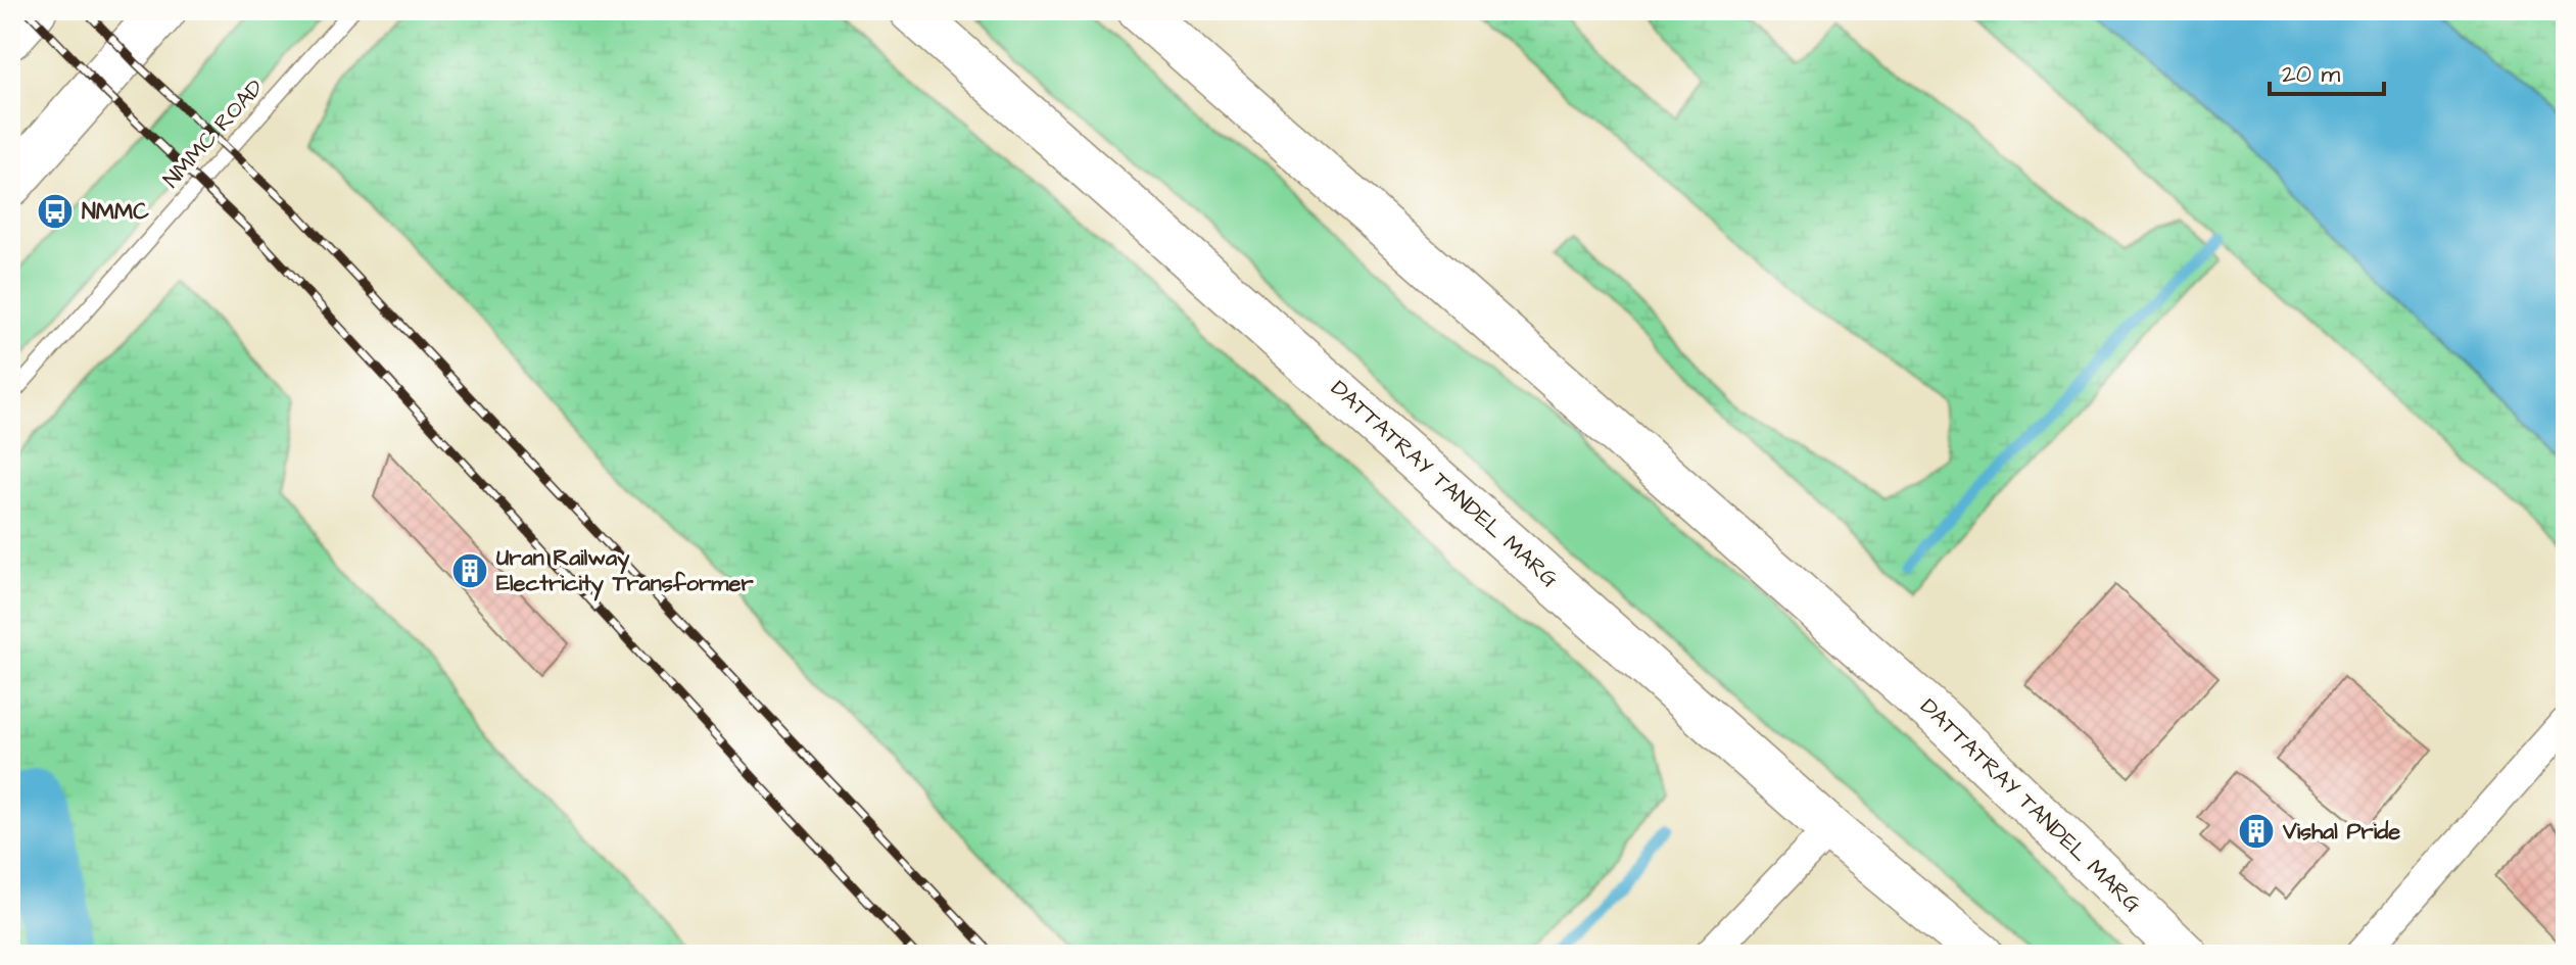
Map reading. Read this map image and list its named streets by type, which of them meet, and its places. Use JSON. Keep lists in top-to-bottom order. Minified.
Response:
{"streets":{"main road":["DATTATRAY TANDEL MARG"],"lane":["NMMC ROAD"]},"places":{"bus stop":["NMMC"],"building":["Uran Railway Electricity Transformer","Vishal Pride"]},"scale_bar":"20 m"}
